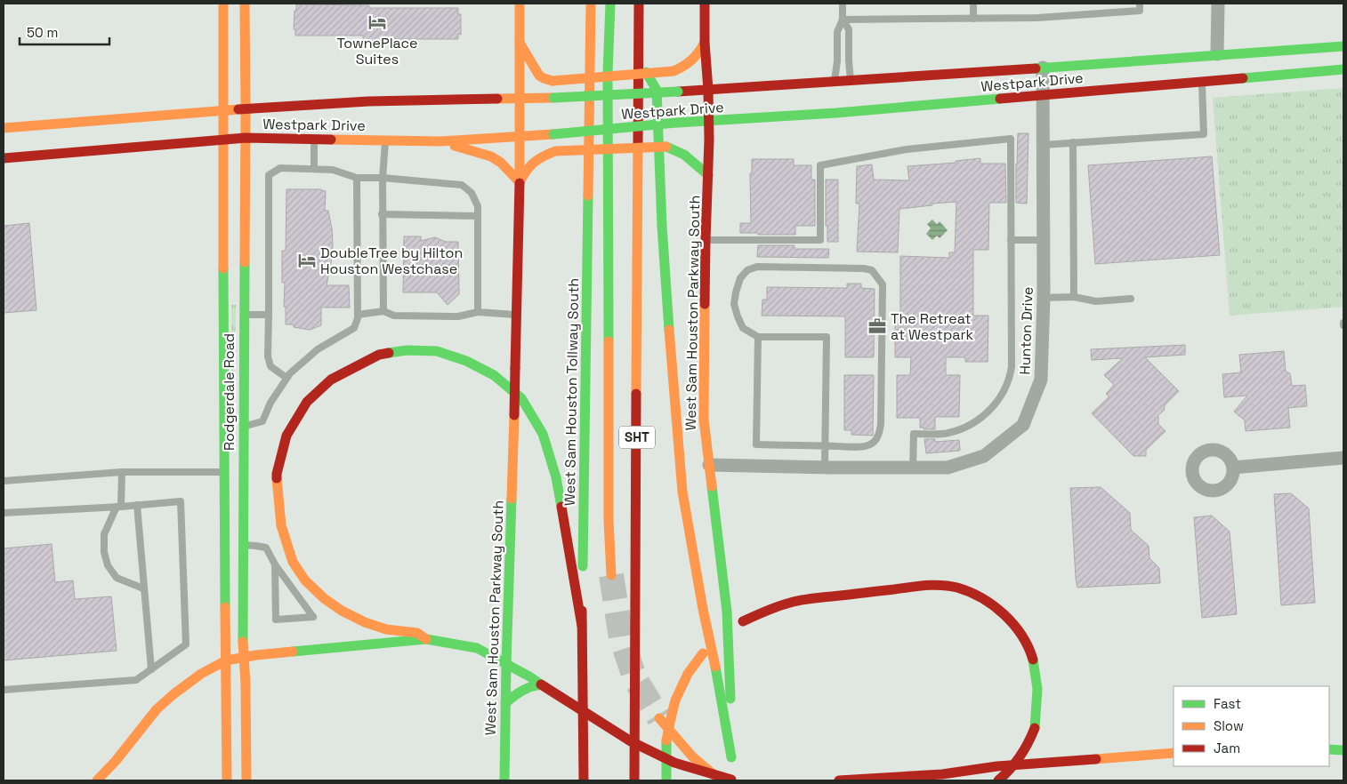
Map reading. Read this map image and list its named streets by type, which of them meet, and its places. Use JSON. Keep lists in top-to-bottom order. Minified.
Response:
{"streets":{"main road":["Westpark Drive","West Sam Houston Parkway South","Rodgerdale Road","West Sam Houston Tollway South","SHT"],"street":["Hunton Drive"]},"crossings":[["Westpark Drive","West Sam Houston Parkway South"],["Westpark Drive","Hunton Drive"],["Westpark Drive","Rodgerdale Road"],["West Sam Houston Parkway South","Hunton Drive"]],"places":{"hotel":["TownePlace Suites","DoubleTree by Hilton Houston Westchase"],"office":["The Retreat at Westpark"]},"legend":["Fast","Slow","Jam"],"scale_bar":"50 m"}
